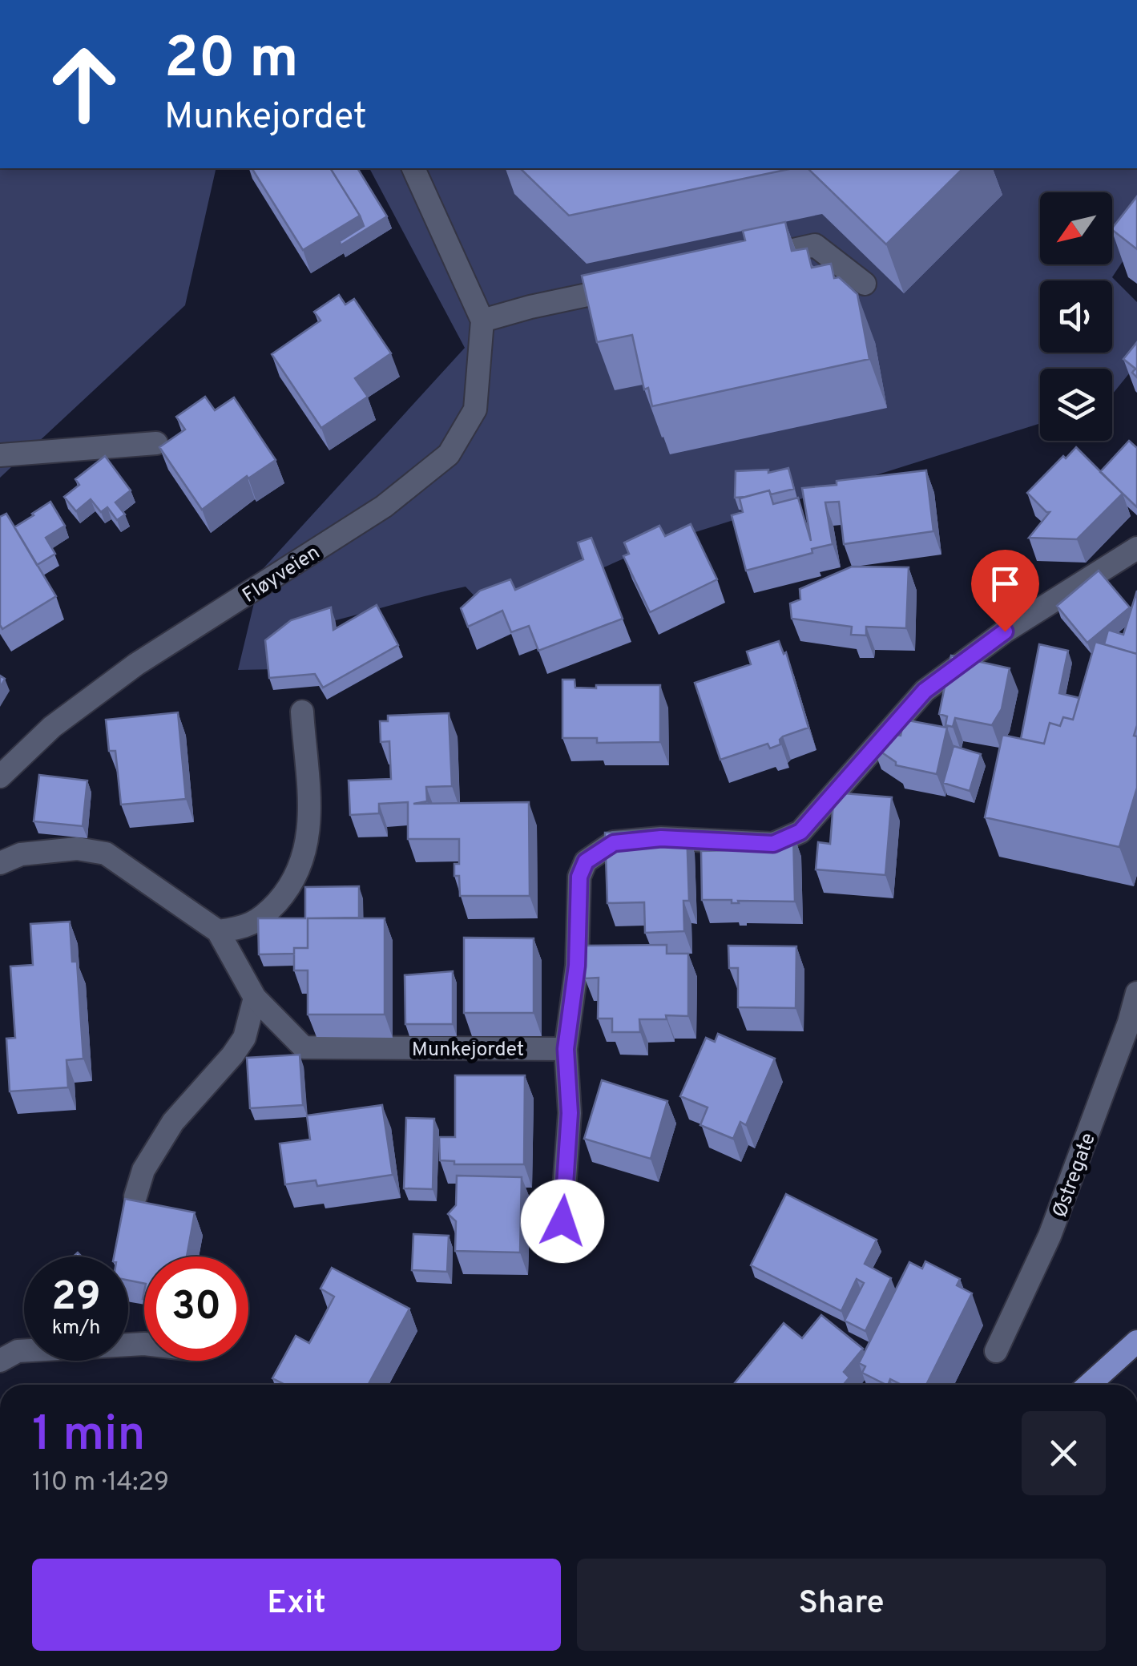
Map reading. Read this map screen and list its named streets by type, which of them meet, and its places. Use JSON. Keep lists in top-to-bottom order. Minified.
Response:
{"streets":{"street":["Fløyveien","Munkejordet","Østregate"]},"north":"bottom left","page":{"turn":["20 m","Munkejordet"],"speed":"29 km/h","limit":"30","heading":["1 min","110 m · 14:29"],"buttons":["Exit","Share"]}}
